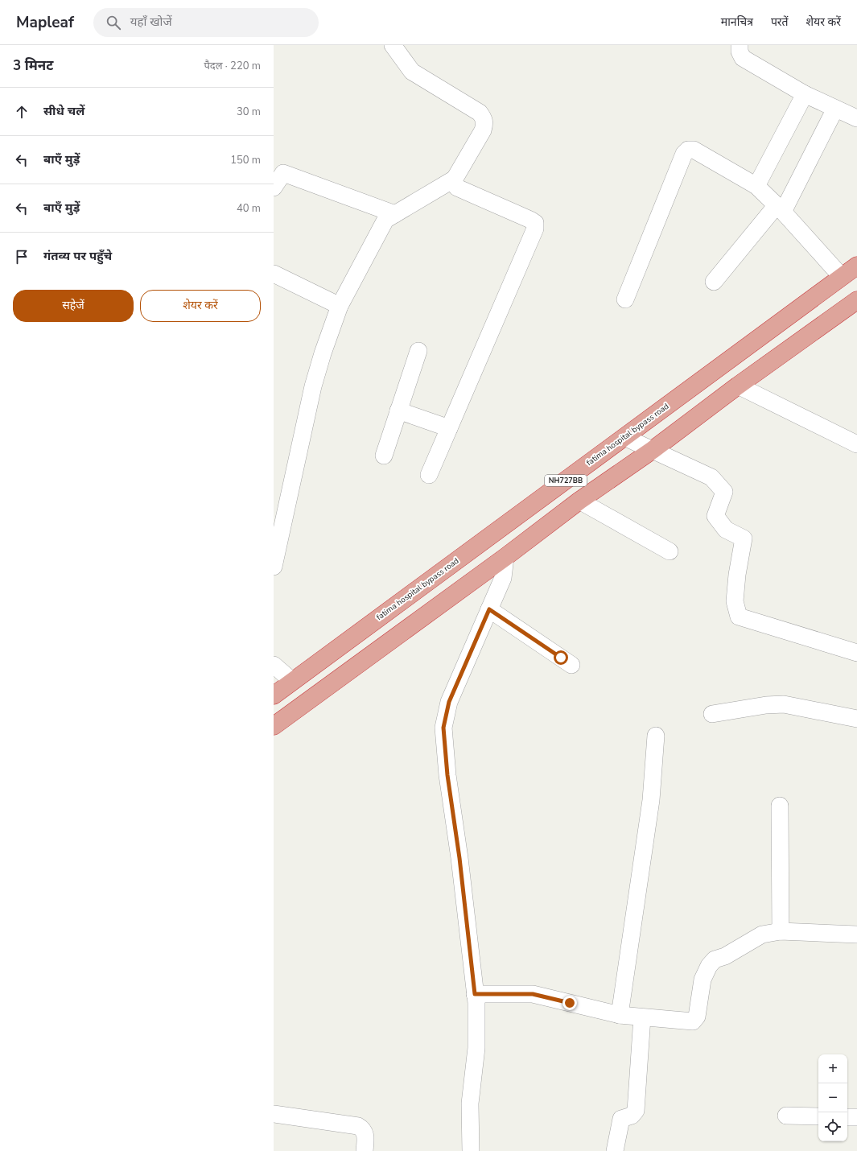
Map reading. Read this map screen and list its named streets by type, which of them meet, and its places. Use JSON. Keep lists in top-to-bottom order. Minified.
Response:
{"streets":{"highway":["fatima hospital bypass road","NH727BB"]},"page":{"header":"Mapleaf","search":"यहाँ खोजें","nav":["मानचित्र","परतें","शेयर करें"],"heading":["3 मिनट","पैदल · 220 m"],"list":[["सीधे चलें","30 m"],["बाएँ मुड़ें","150 m"],["बाएँ मुड़ें","40 m"],"गंतव्य पर पहुँचे"],"buttons":["सहेजें","शेयर करें"],"map_buttons":["+","−"]}}
